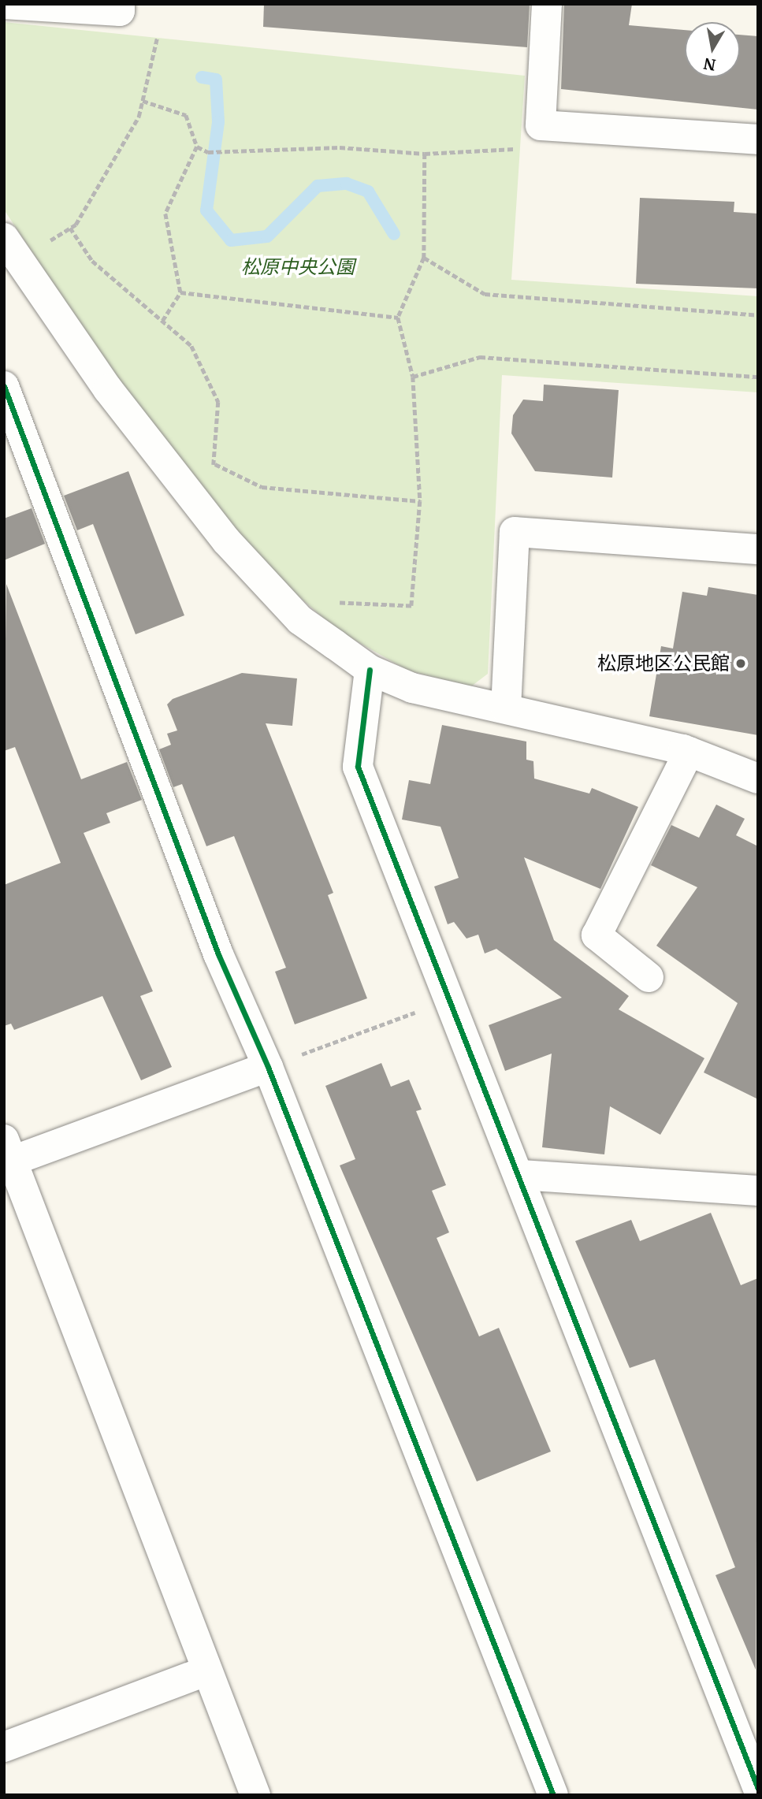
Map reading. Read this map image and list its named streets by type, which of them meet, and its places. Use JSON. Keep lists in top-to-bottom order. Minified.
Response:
{"parks":["松原中央公園"],"places":["松原地区公民館"],"north":"bottom"}
